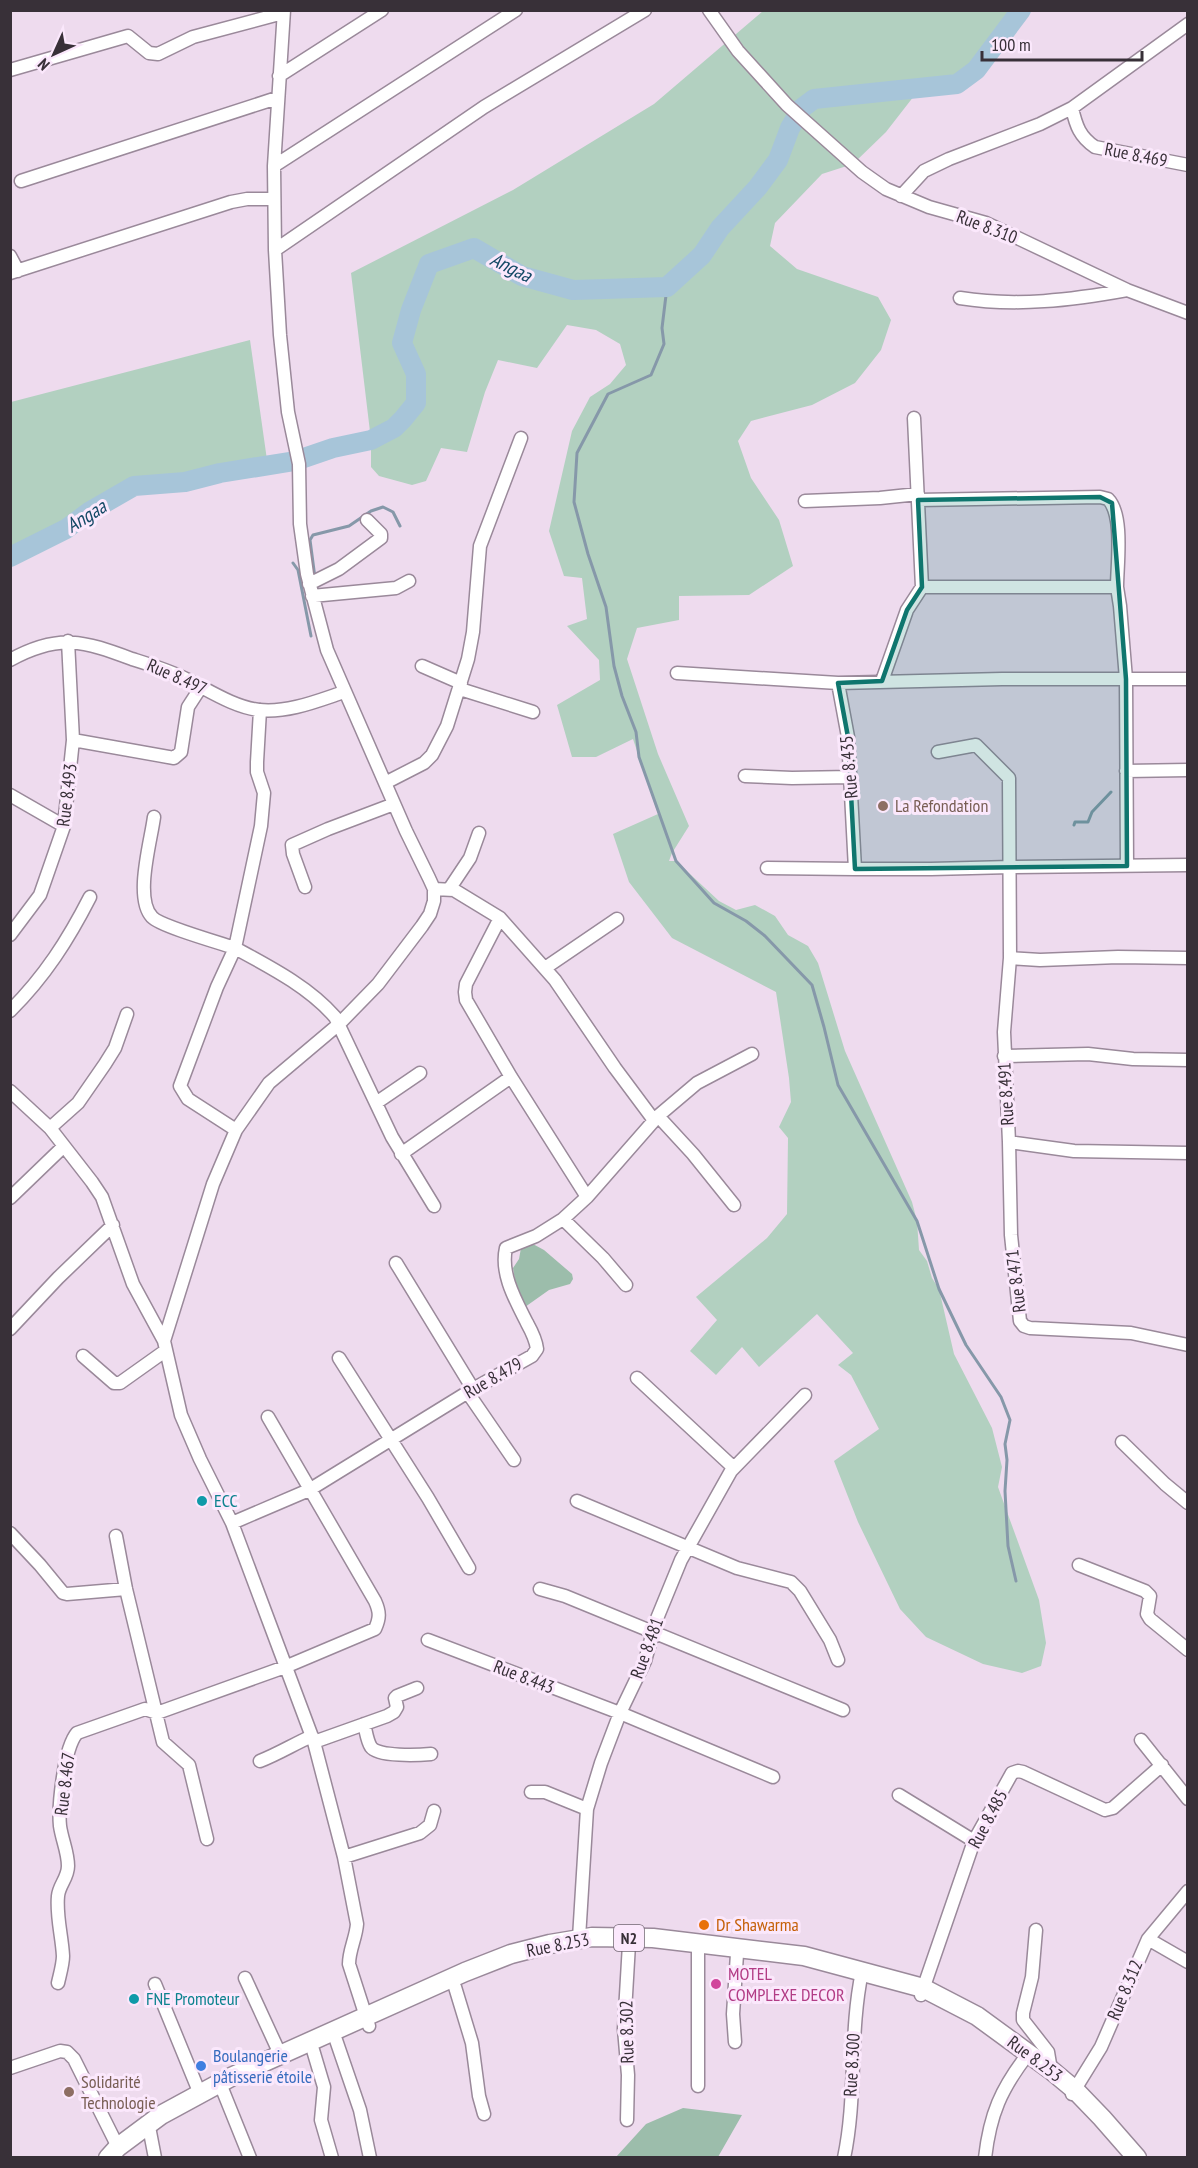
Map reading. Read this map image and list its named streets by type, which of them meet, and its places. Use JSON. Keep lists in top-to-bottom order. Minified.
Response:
{"streets":{"highway":["N2","Rue 8.253"],"street":["Rue 8.469","Rue 8.310","Rue 8.497","Rue 8.435","Rue 8.493","Rue 8.491","Rue 8.471","Rue 8.479","Rue 8.481","Rue 8.443","Rue 8.467","Rue 8.485","Rue 8.312","Rue 8.302","Rue 8.300"]},"crossings":[["Rue 8.497","Rue 8.493"],["Rue 8.491","Rue 8.471"],["Rue 8.479","Rue 8.467"],["Rue 8.481","Rue 8.443"],["Rue 8.481","Rue 8.253"],["Rue 8.485","Rue 8.253"],["Rue 8.253","Rue 8.312"],["Rue 8.253","Rue 8.302"],["Rue 8.253","Rue 8.300"]],"water":["Angaa"],"places":["La Refondation","ECC","Dr Shawarma","MOTEL COMPLEXE DECOR","FNE Promoteur","Boulangerie pâtisserie étoile","Solidarité Technologie"],"scale_bar":"100 m","north":"bottom left"}
